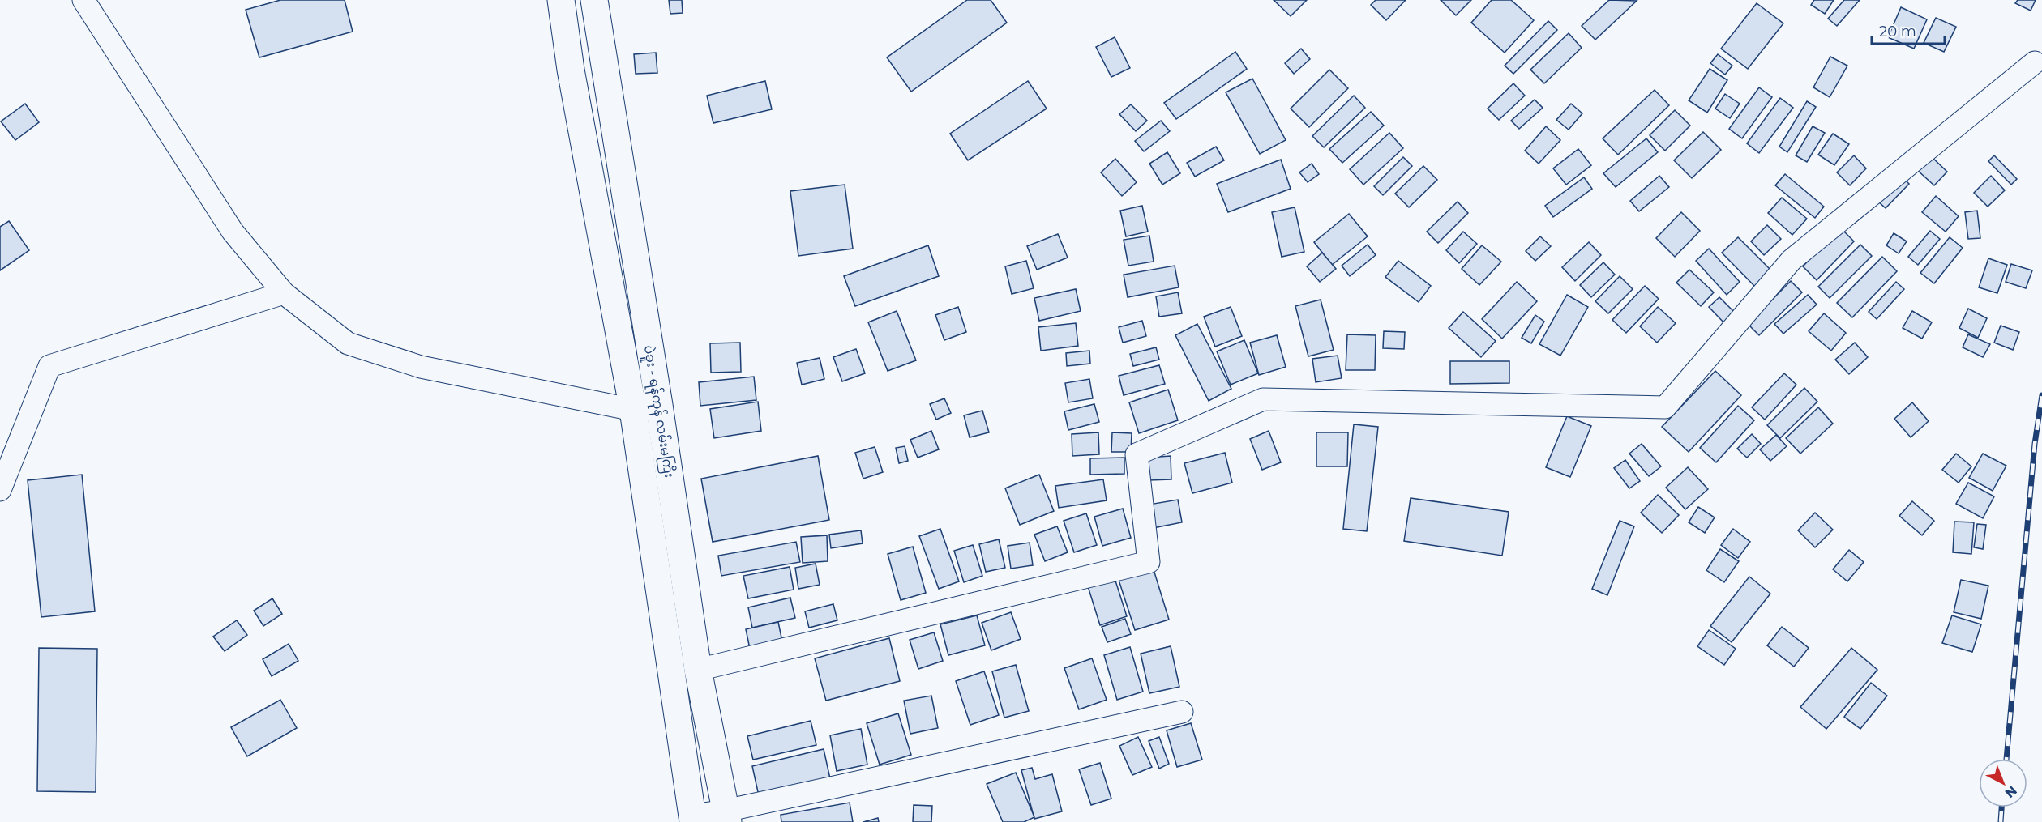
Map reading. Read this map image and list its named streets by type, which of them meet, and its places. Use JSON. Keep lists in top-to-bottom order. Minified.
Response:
{"streets":{"highway":["ပဲခူး - ရန်ကုန် လမ်းမကြီး"]},"scale_bar":"20 m","north":"bottom right"}
